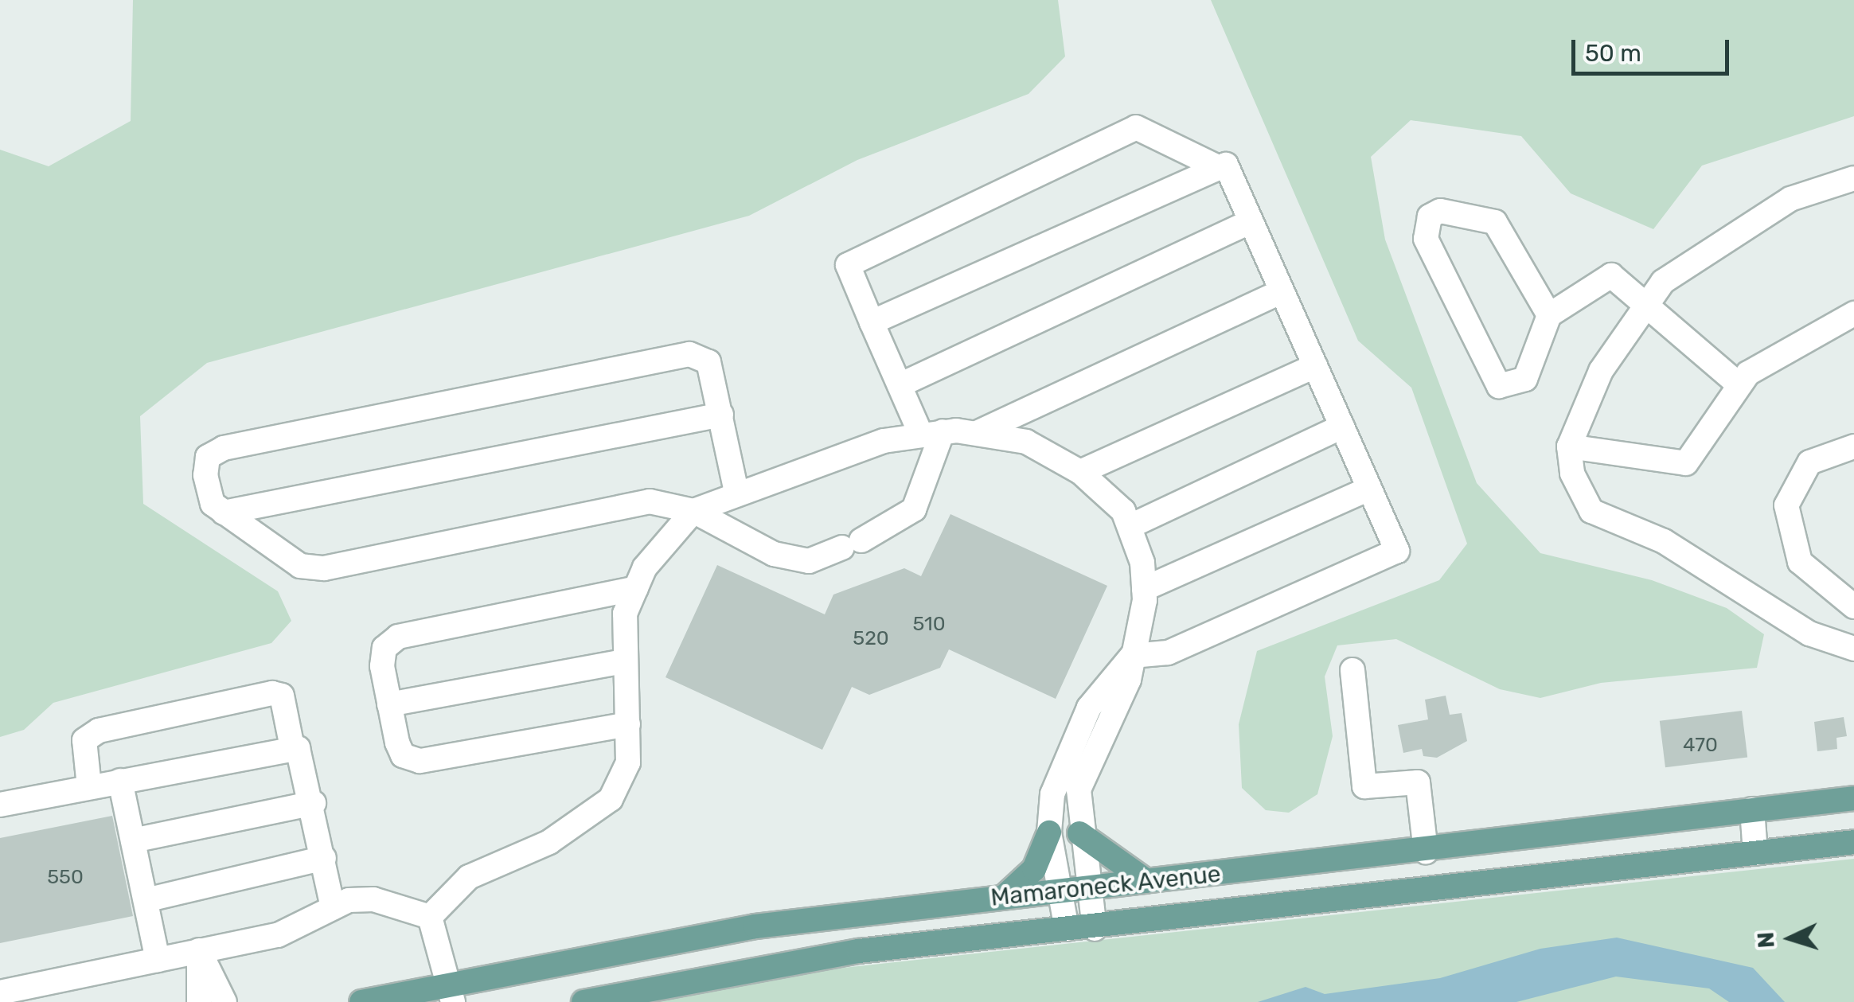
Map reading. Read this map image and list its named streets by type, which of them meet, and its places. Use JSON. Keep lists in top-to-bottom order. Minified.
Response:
{"streets":{"main road":["Mamaroneck Avenue"]},"house_numbers":["510","520","470","550"],"scale_bar":"50 m","north":"left"}
